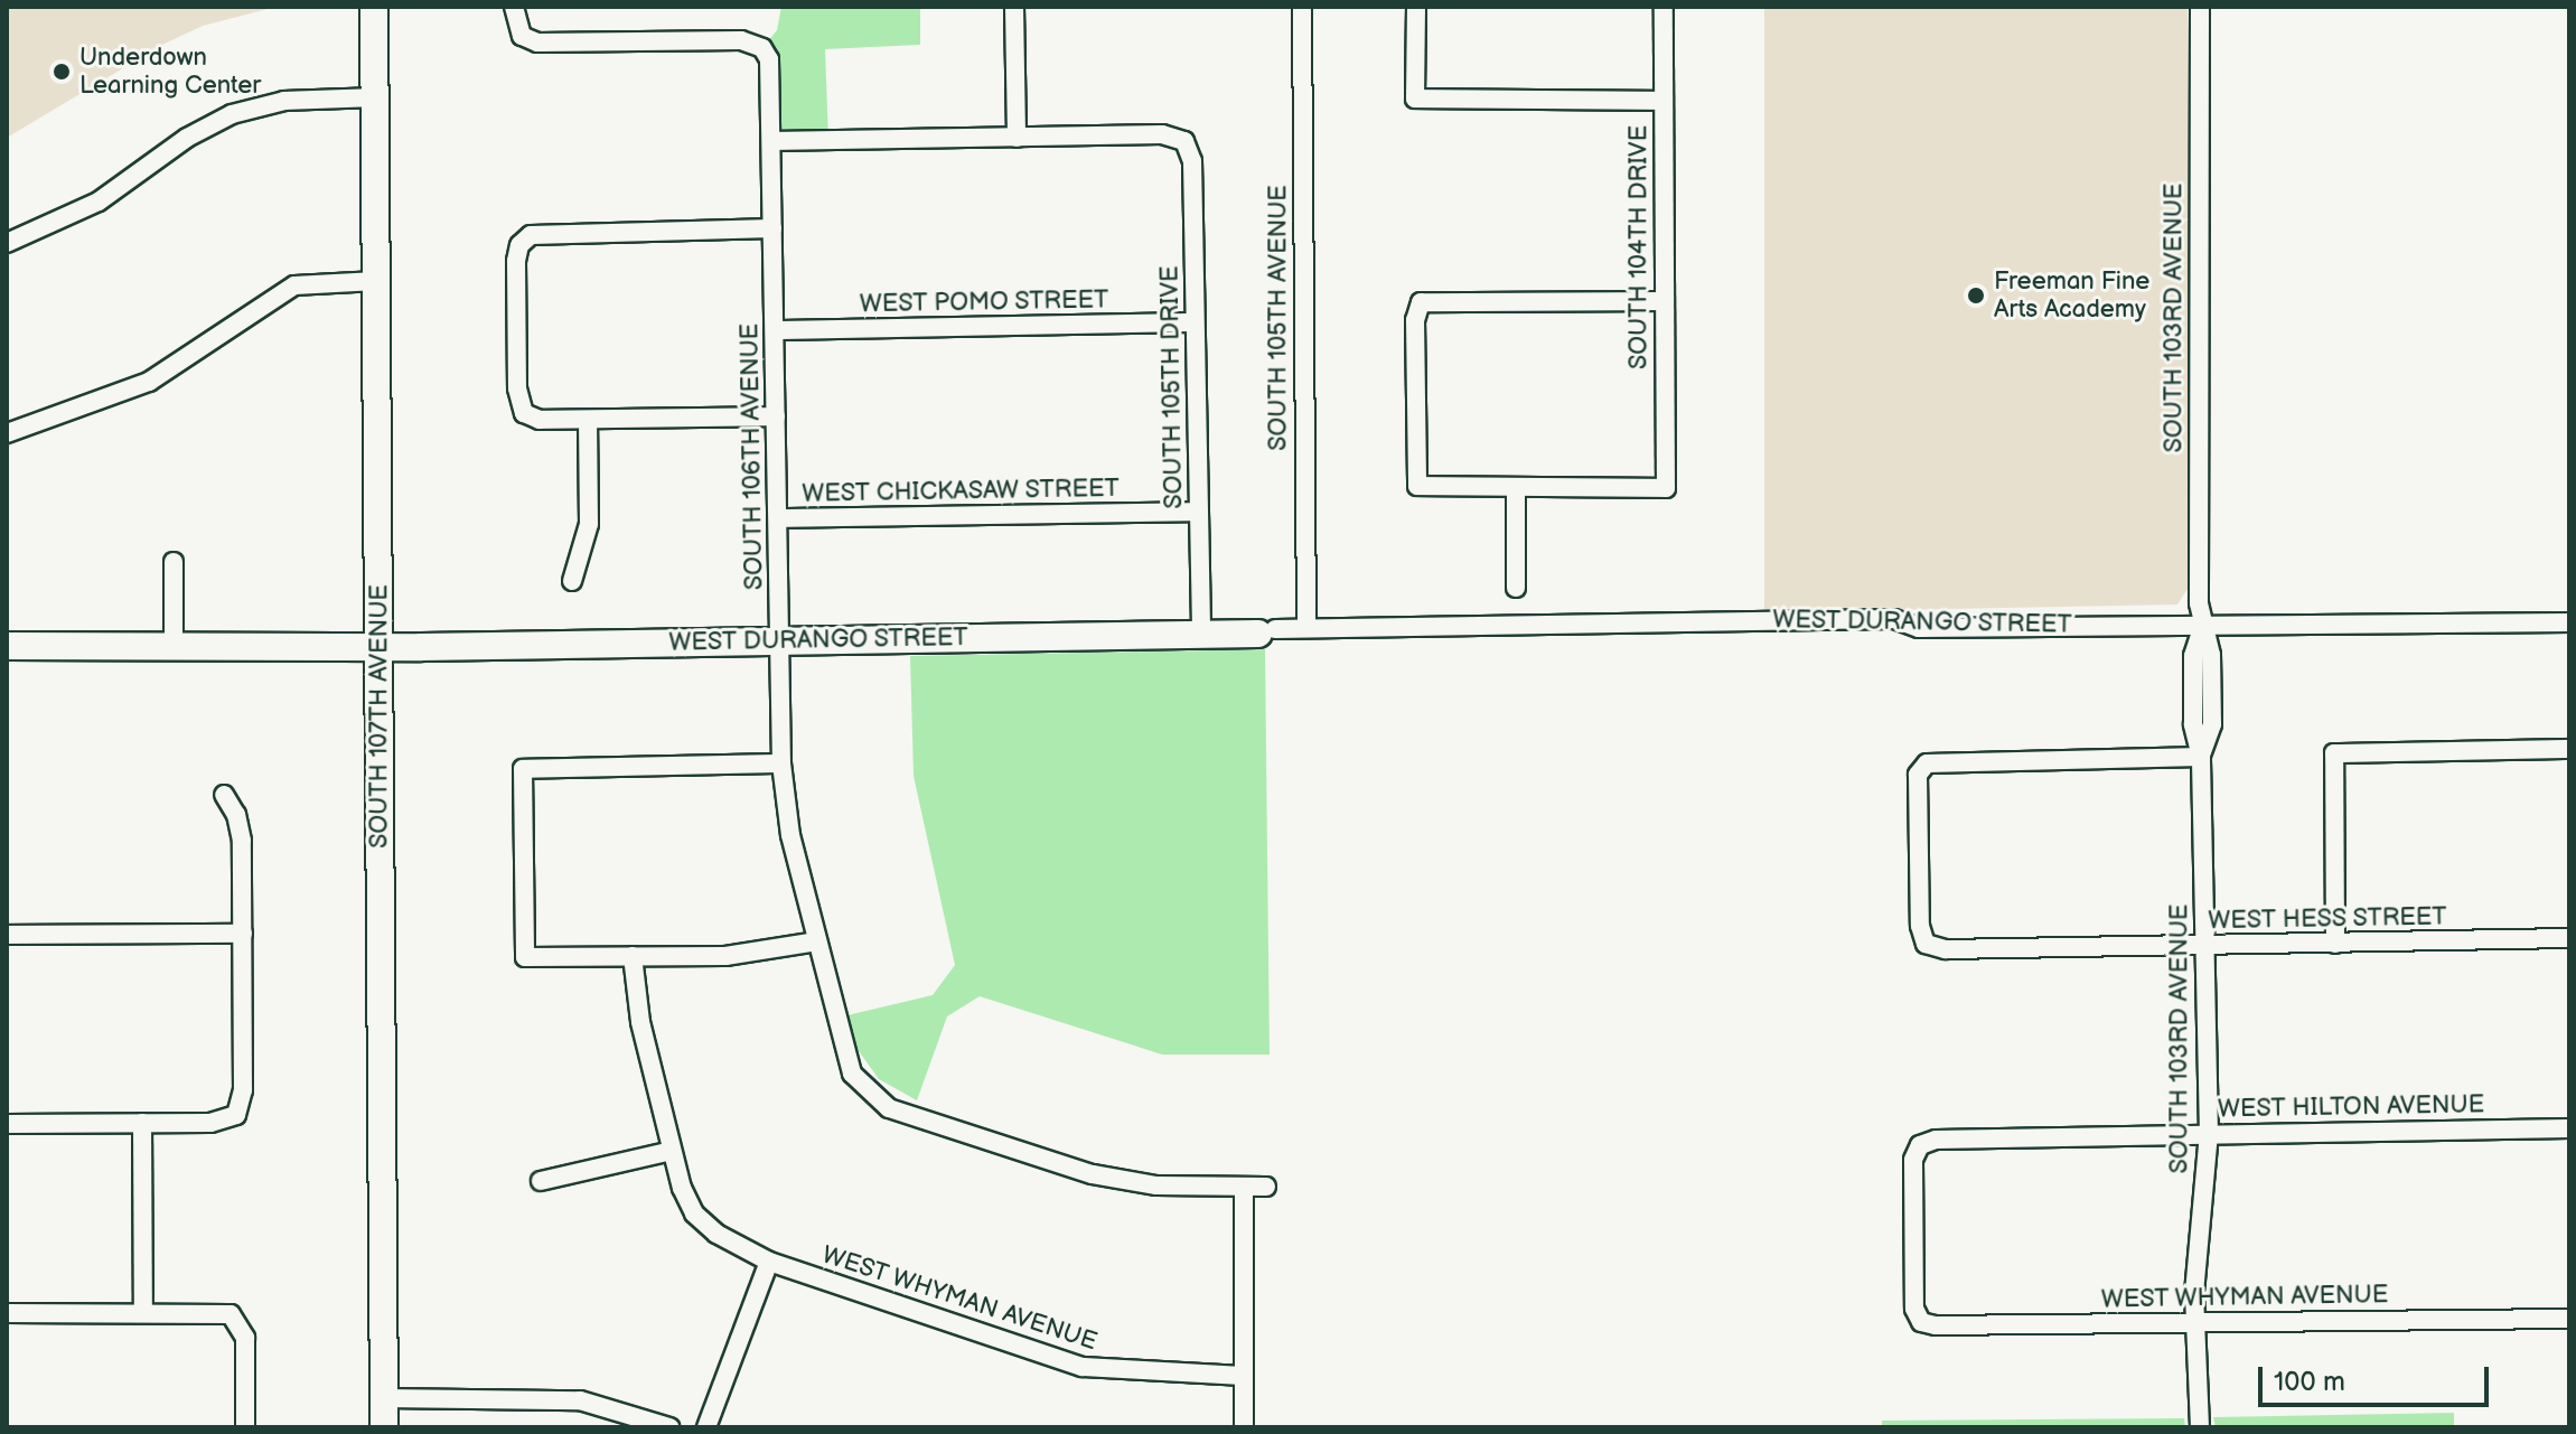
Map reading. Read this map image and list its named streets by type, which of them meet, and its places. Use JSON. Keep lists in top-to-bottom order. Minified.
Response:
{"streets":{"main road":["WEST DURANGO STREET","SOUTH 107TH AVENUE"],"street":["SOUTH 104TH DRIVE","WEST POMO STREET","SOUTH 105TH AVENUE","SOUTH 103RD AVENUE","SOUTH 105TH DRIVE","SOUTH 106TH AVENUE","WEST CHICKASAW STREET","WEST HESS STREET","WEST HILTON AVENUE","WEST WHYMAN AVENUE"]},"crossings":[["WEST POMO STREET","SOUTH 105TH DRIVE"],["WEST POMO STREET","SOUTH 106TH AVENUE"],["SOUTH 105TH AVENUE","WEST DURANGO STREET"],["SOUTH 103RD AVENUE","WEST DURANGO STREET"],["SOUTH 103RD AVENUE","WEST HESS STREET"],["SOUTH 103RD AVENUE","WEST HILTON AVENUE"],["SOUTH 103RD AVENUE","WEST WHYMAN AVENUE"],["SOUTH 105TH DRIVE","WEST CHICKASAW STREET"],["SOUTH 105TH DRIVE","WEST DURANGO STREET"],["SOUTH 106TH AVENUE","WEST CHICKASAW STREET"],["SOUTH 106TH AVENUE","WEST DURANGO STREET"],["WEST DURANGO STREET","SOUTH 107TH AVENUE"],["WEST HILTON AVENUE","WEST WHYMAN AVENUE"]],"places":["Underdown Learning Center","Freeman Fine Arts Academy"],"scale_bar":"100 m"}
